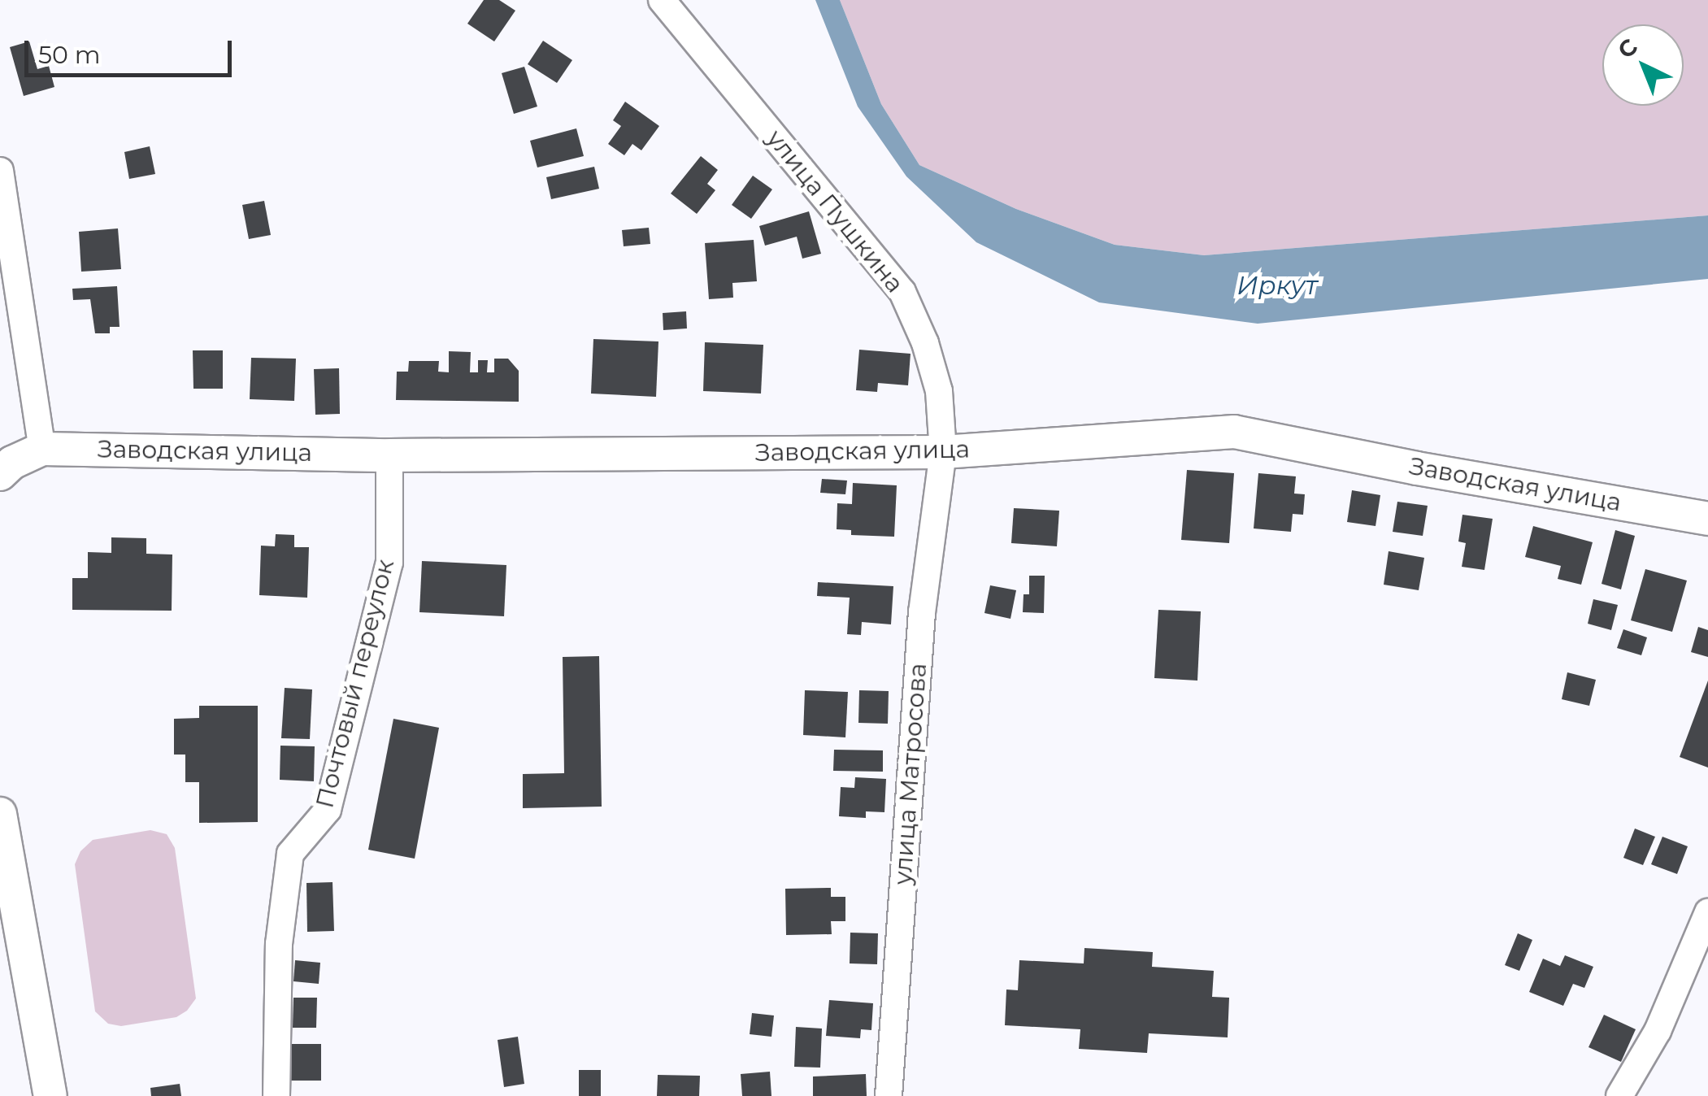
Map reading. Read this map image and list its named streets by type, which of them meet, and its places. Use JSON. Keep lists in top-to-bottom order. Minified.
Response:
{"streets":{"street":["улица Пушкина","Заводская улица","Почтовый переулок","улица Матросова"]},"crossings":[["улица Пушкина","Заводская улица"],["улица Пушкина","улица Матросова"],["Заводская улица","Почтовый переулок"],["Заводская улица","улица Матросова"]],"water":["Иркут"],"scale_bar":"50 m","north":"top left"}
